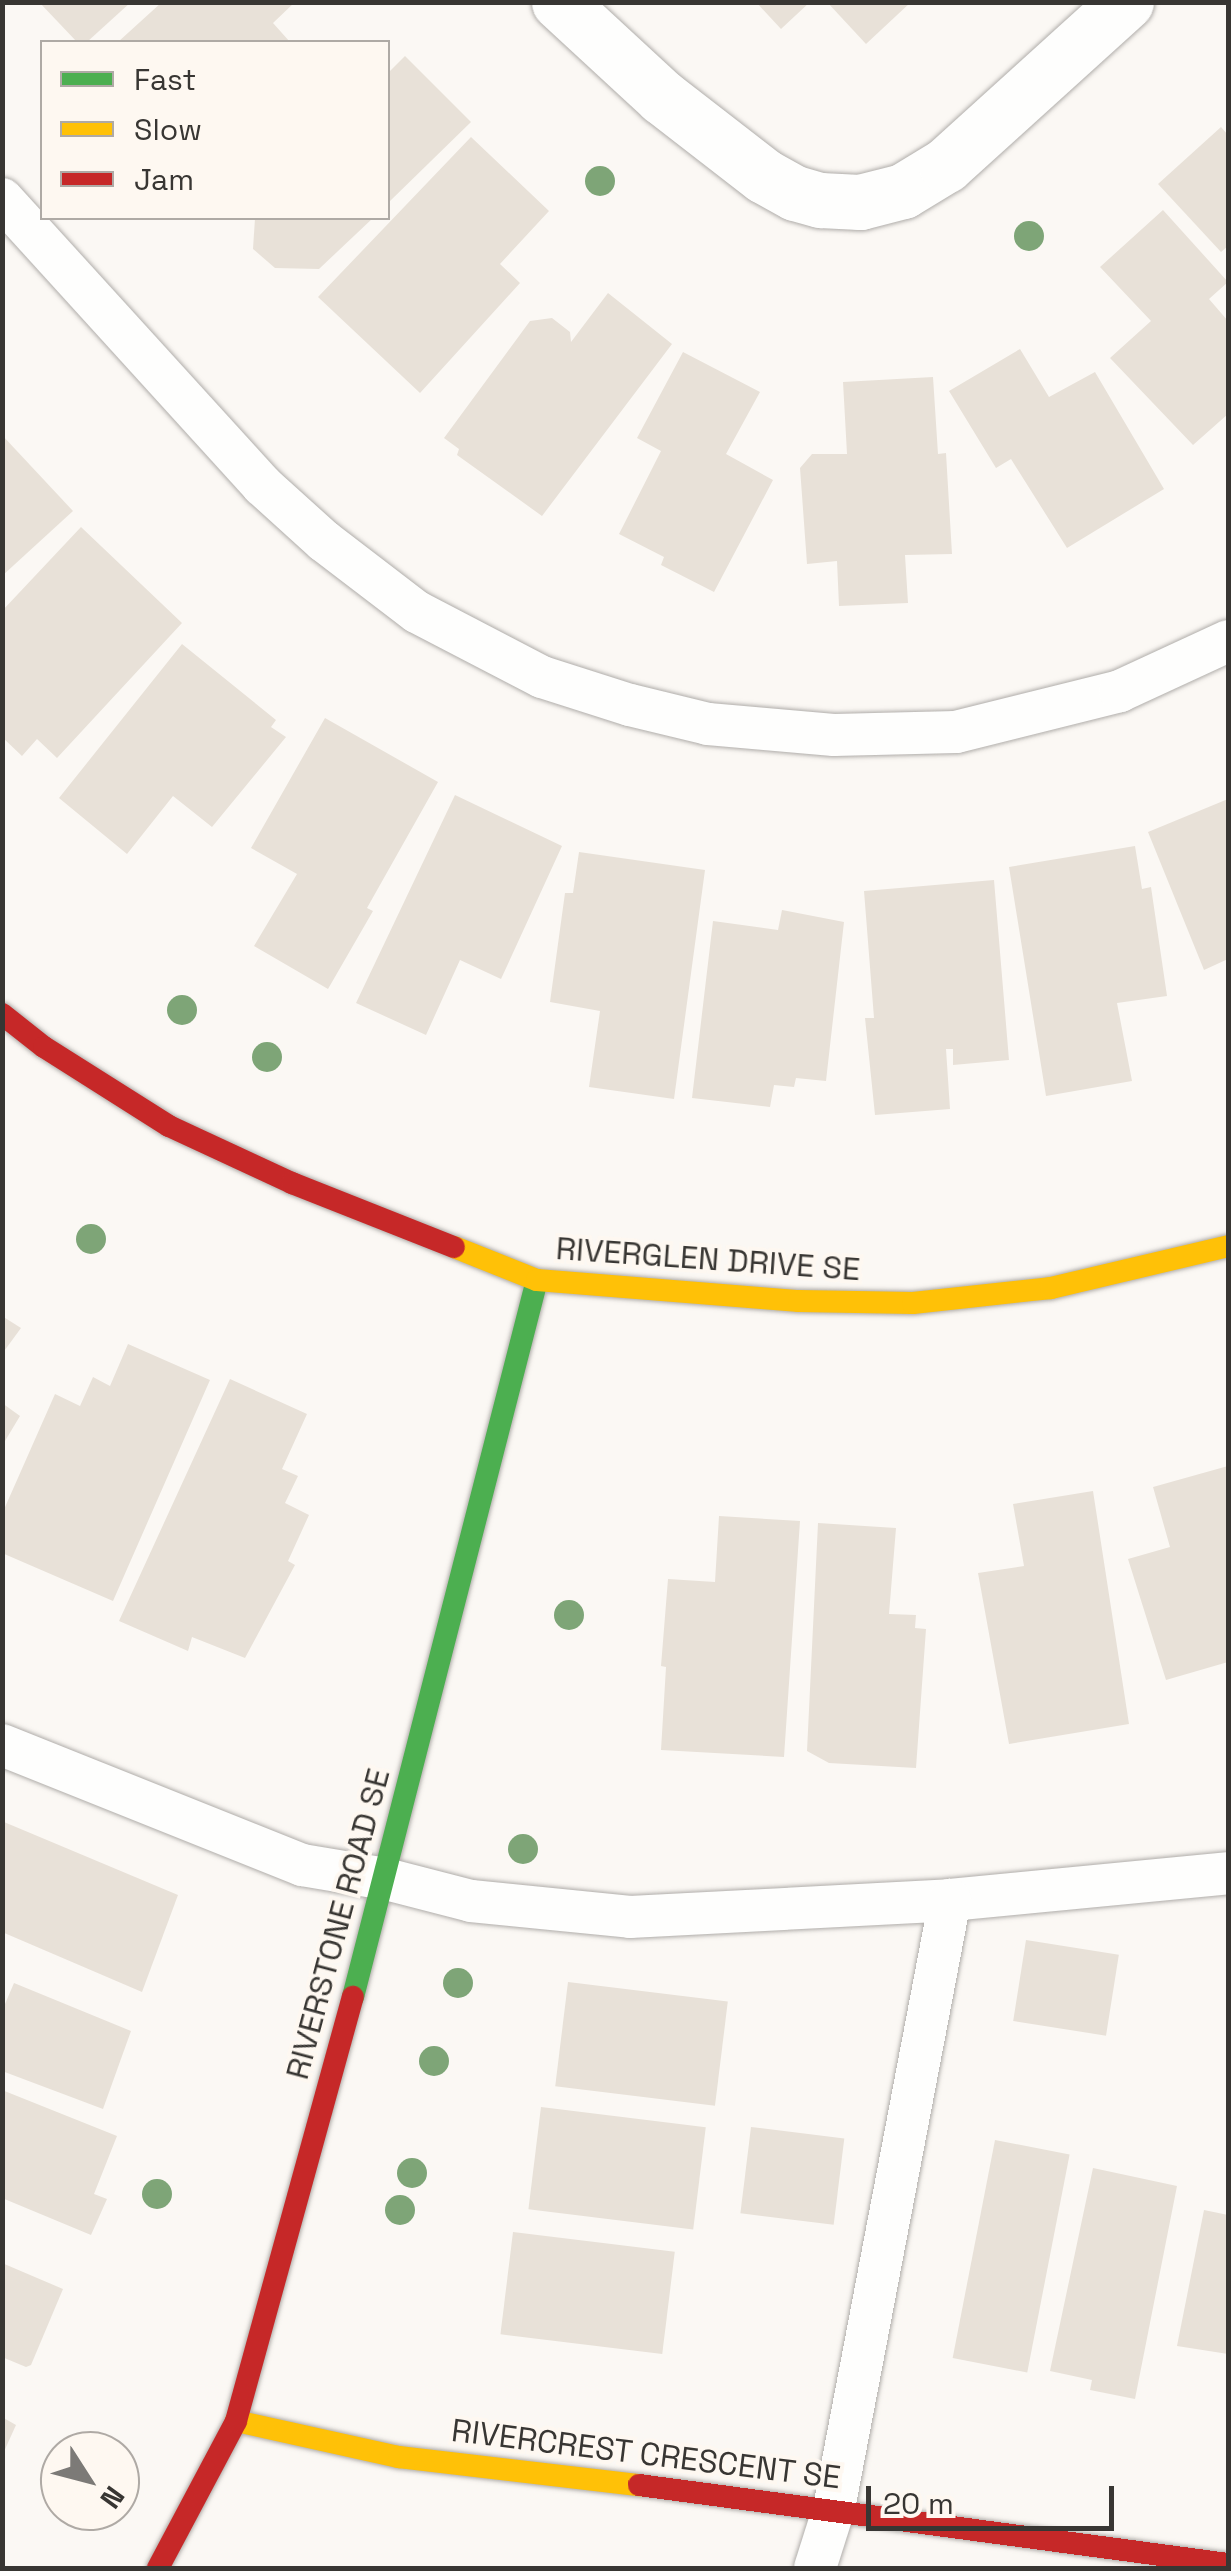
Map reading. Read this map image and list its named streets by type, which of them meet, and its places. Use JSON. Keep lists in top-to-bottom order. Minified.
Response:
{"streets":{"street":["RIVERGLEN DRIVE SE","RIVERSTONE ROAD SE","RIVERCREST CRESCENT SE"]},"crossings":[["RIVERGLEN DRIVE SE","RIVERSTONE ROAD SE"],["RIVERSTONE ROAD SE","RIVERCREST CRESCENT SE"]],"legend":["Fast","Slow","Jam"],"scale_bar":"20 m","north":"bottom right"}
